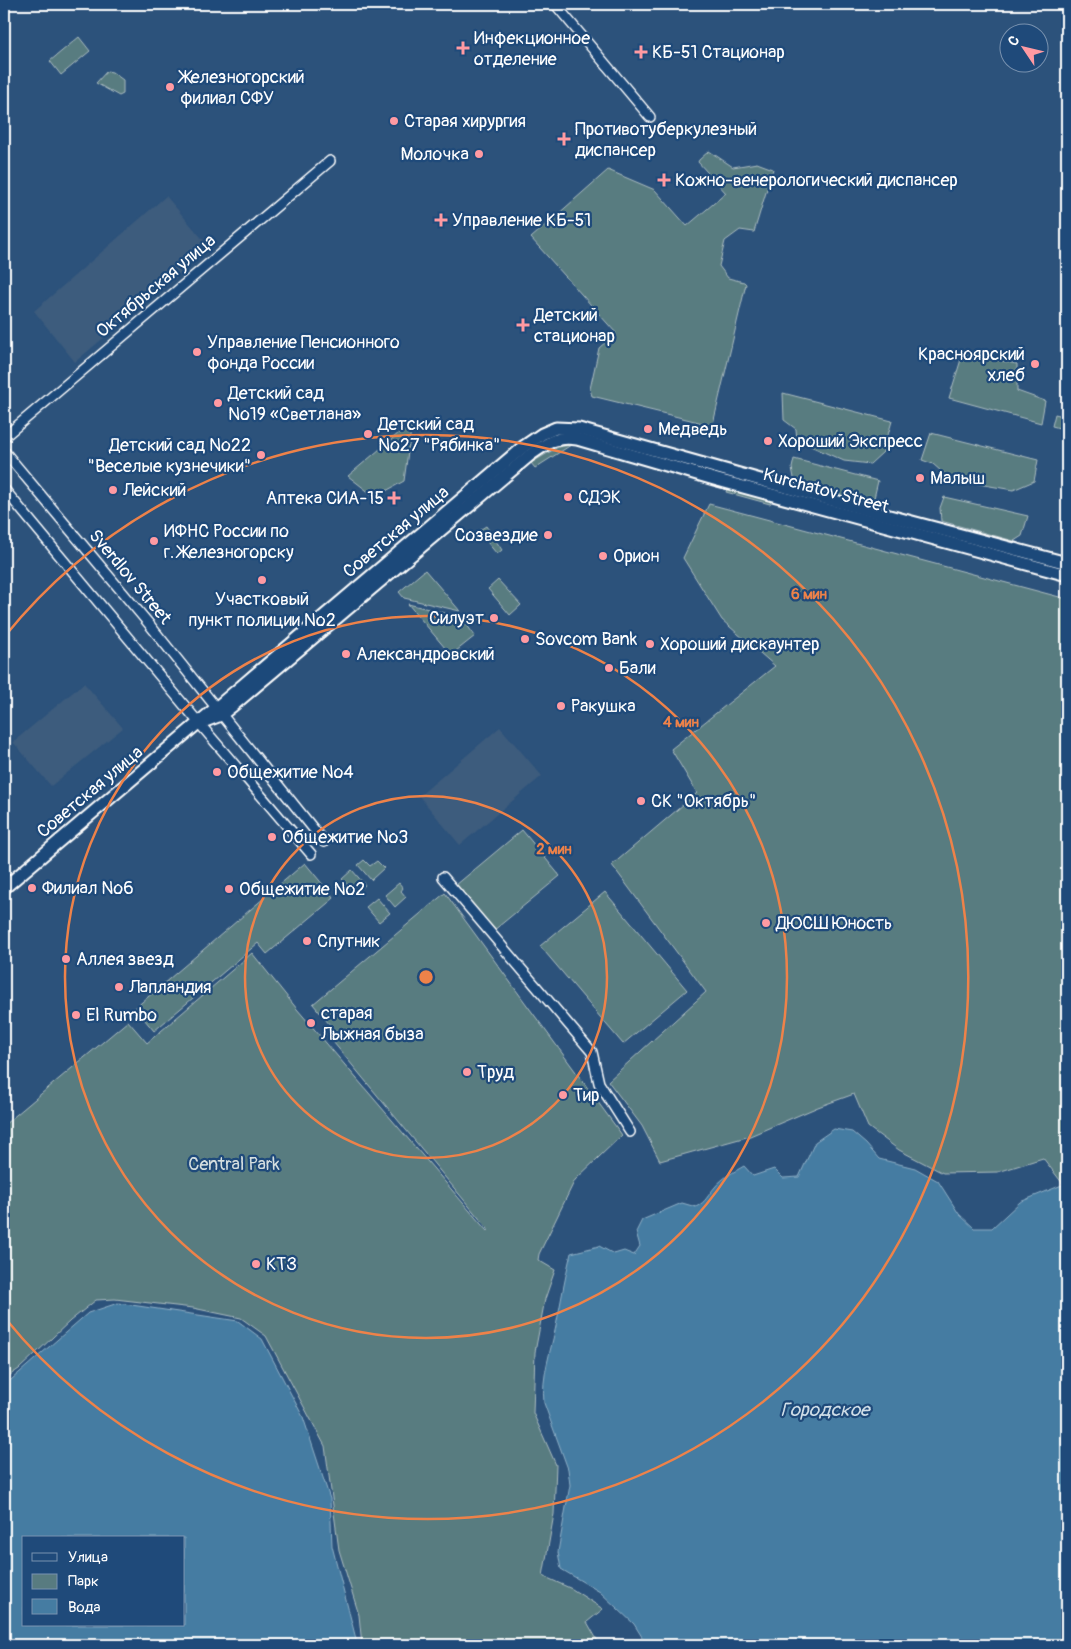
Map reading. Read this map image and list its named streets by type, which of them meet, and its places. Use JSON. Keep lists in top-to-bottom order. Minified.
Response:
{"streets":{"main road":["Kurchatov Street","Советская улица"],"street":["Октябрьская улица","Sverdlov Street"]},"crossings":[["Kurchatov Street","Советская улица"],["Советская улица","Sverdlov Street"]],"water":["Городское"],"parks":["Central Park"],"places":{"health":["Инфекционное отделение","КБ-51 Стационар","Противотуберкулезный диспансер","Кожно-венерологический диспансер","Управление КБ-51","Детский стационар","Аптека СИА-15"],"other":["Железногорский филиал СФУ","Старая хирургия","Молочка","Управление Пенсионного фонда России","Красноярский хлеб","Детский сад №19 «Светлана»","Медведь","Детский сад №27 \"Рябинка\"","Хороший Экспресс","Детский сад №22 \"Веселые кузнечики\"","Малыш","Лейский","СДЭК","Созвездие","ИФНС России по г. Железногорску","Орион","Участковый пункт полиции №2","Силуэт","Sovcom Bank","Хороший дискаунтер","Александровский","Бали","Ракушка","Общежитие №4","СК \"Октябрь\"","Общежитие №3","Филиал №6","Общежитие №2","ДЮСШ Юность","Спутник","Аллея звезд","Лапландия","El Rumbo","старая Лыжная быза","Труд","Тир","КТЗ"]},"legend":["Улица","Парк","Вода"],"north":"top left","rings":["6 мин","4 мин","2 мин"]}
